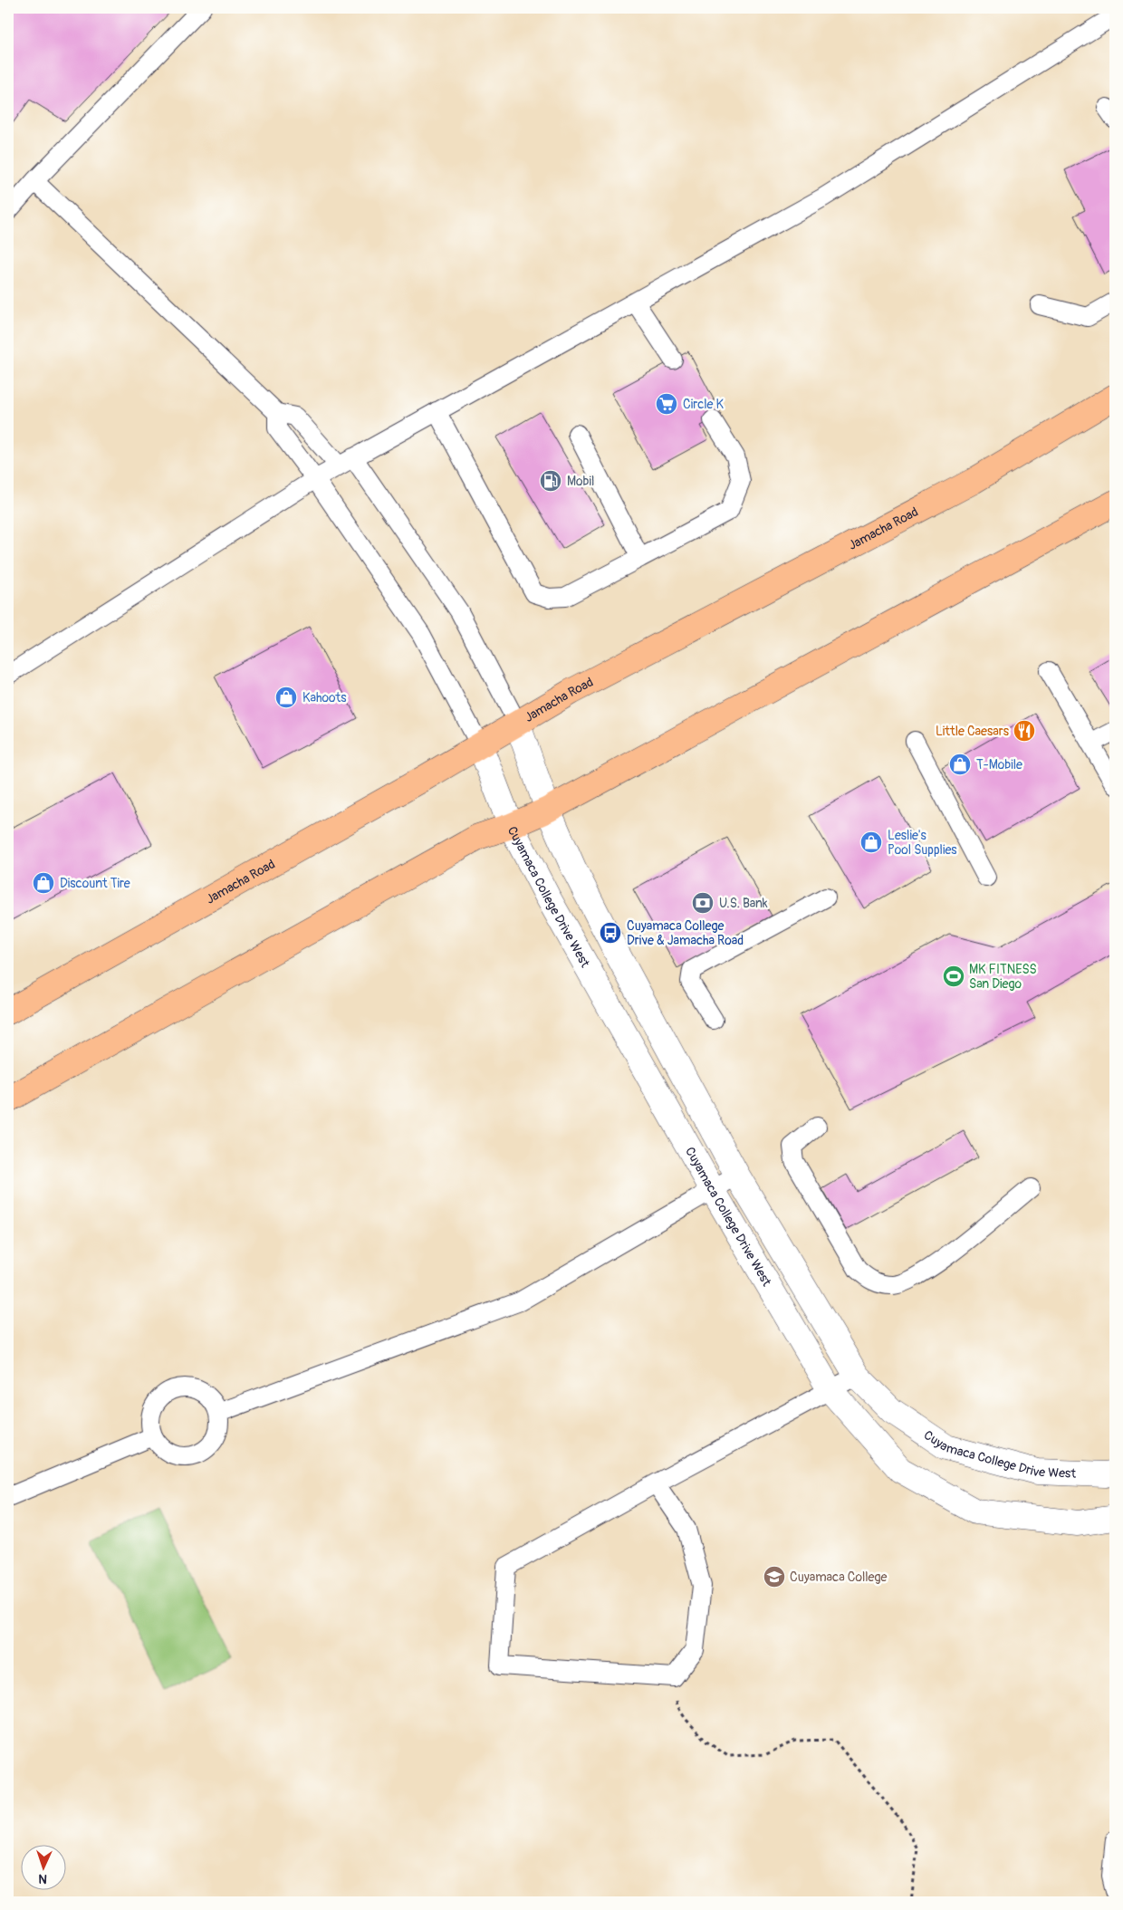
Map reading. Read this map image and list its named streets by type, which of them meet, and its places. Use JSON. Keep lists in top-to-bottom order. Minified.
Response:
{"streets":{"main road":["Jamacha Road"],"street":["Cuyamaca College Drive West"]},"crossings":[["Jamacha Road","Cuyamaca College Drive West"]],"places":{"supermarket":["Circle K"],"fuel station":["Mobil"],"shop":["Kahoots","T-Mobile","Leslie's Pool Supplies","Discount Tire"],"restaurant":["Little Caesars"],"bank":["U.S. Bank"],"bus stop":["Cuyamaca College Drive & Jamacha Road"],"sports":["MK FITNESS San Diego"],"school or university":["Cuyamaca College"]},"north":"bottom"}
